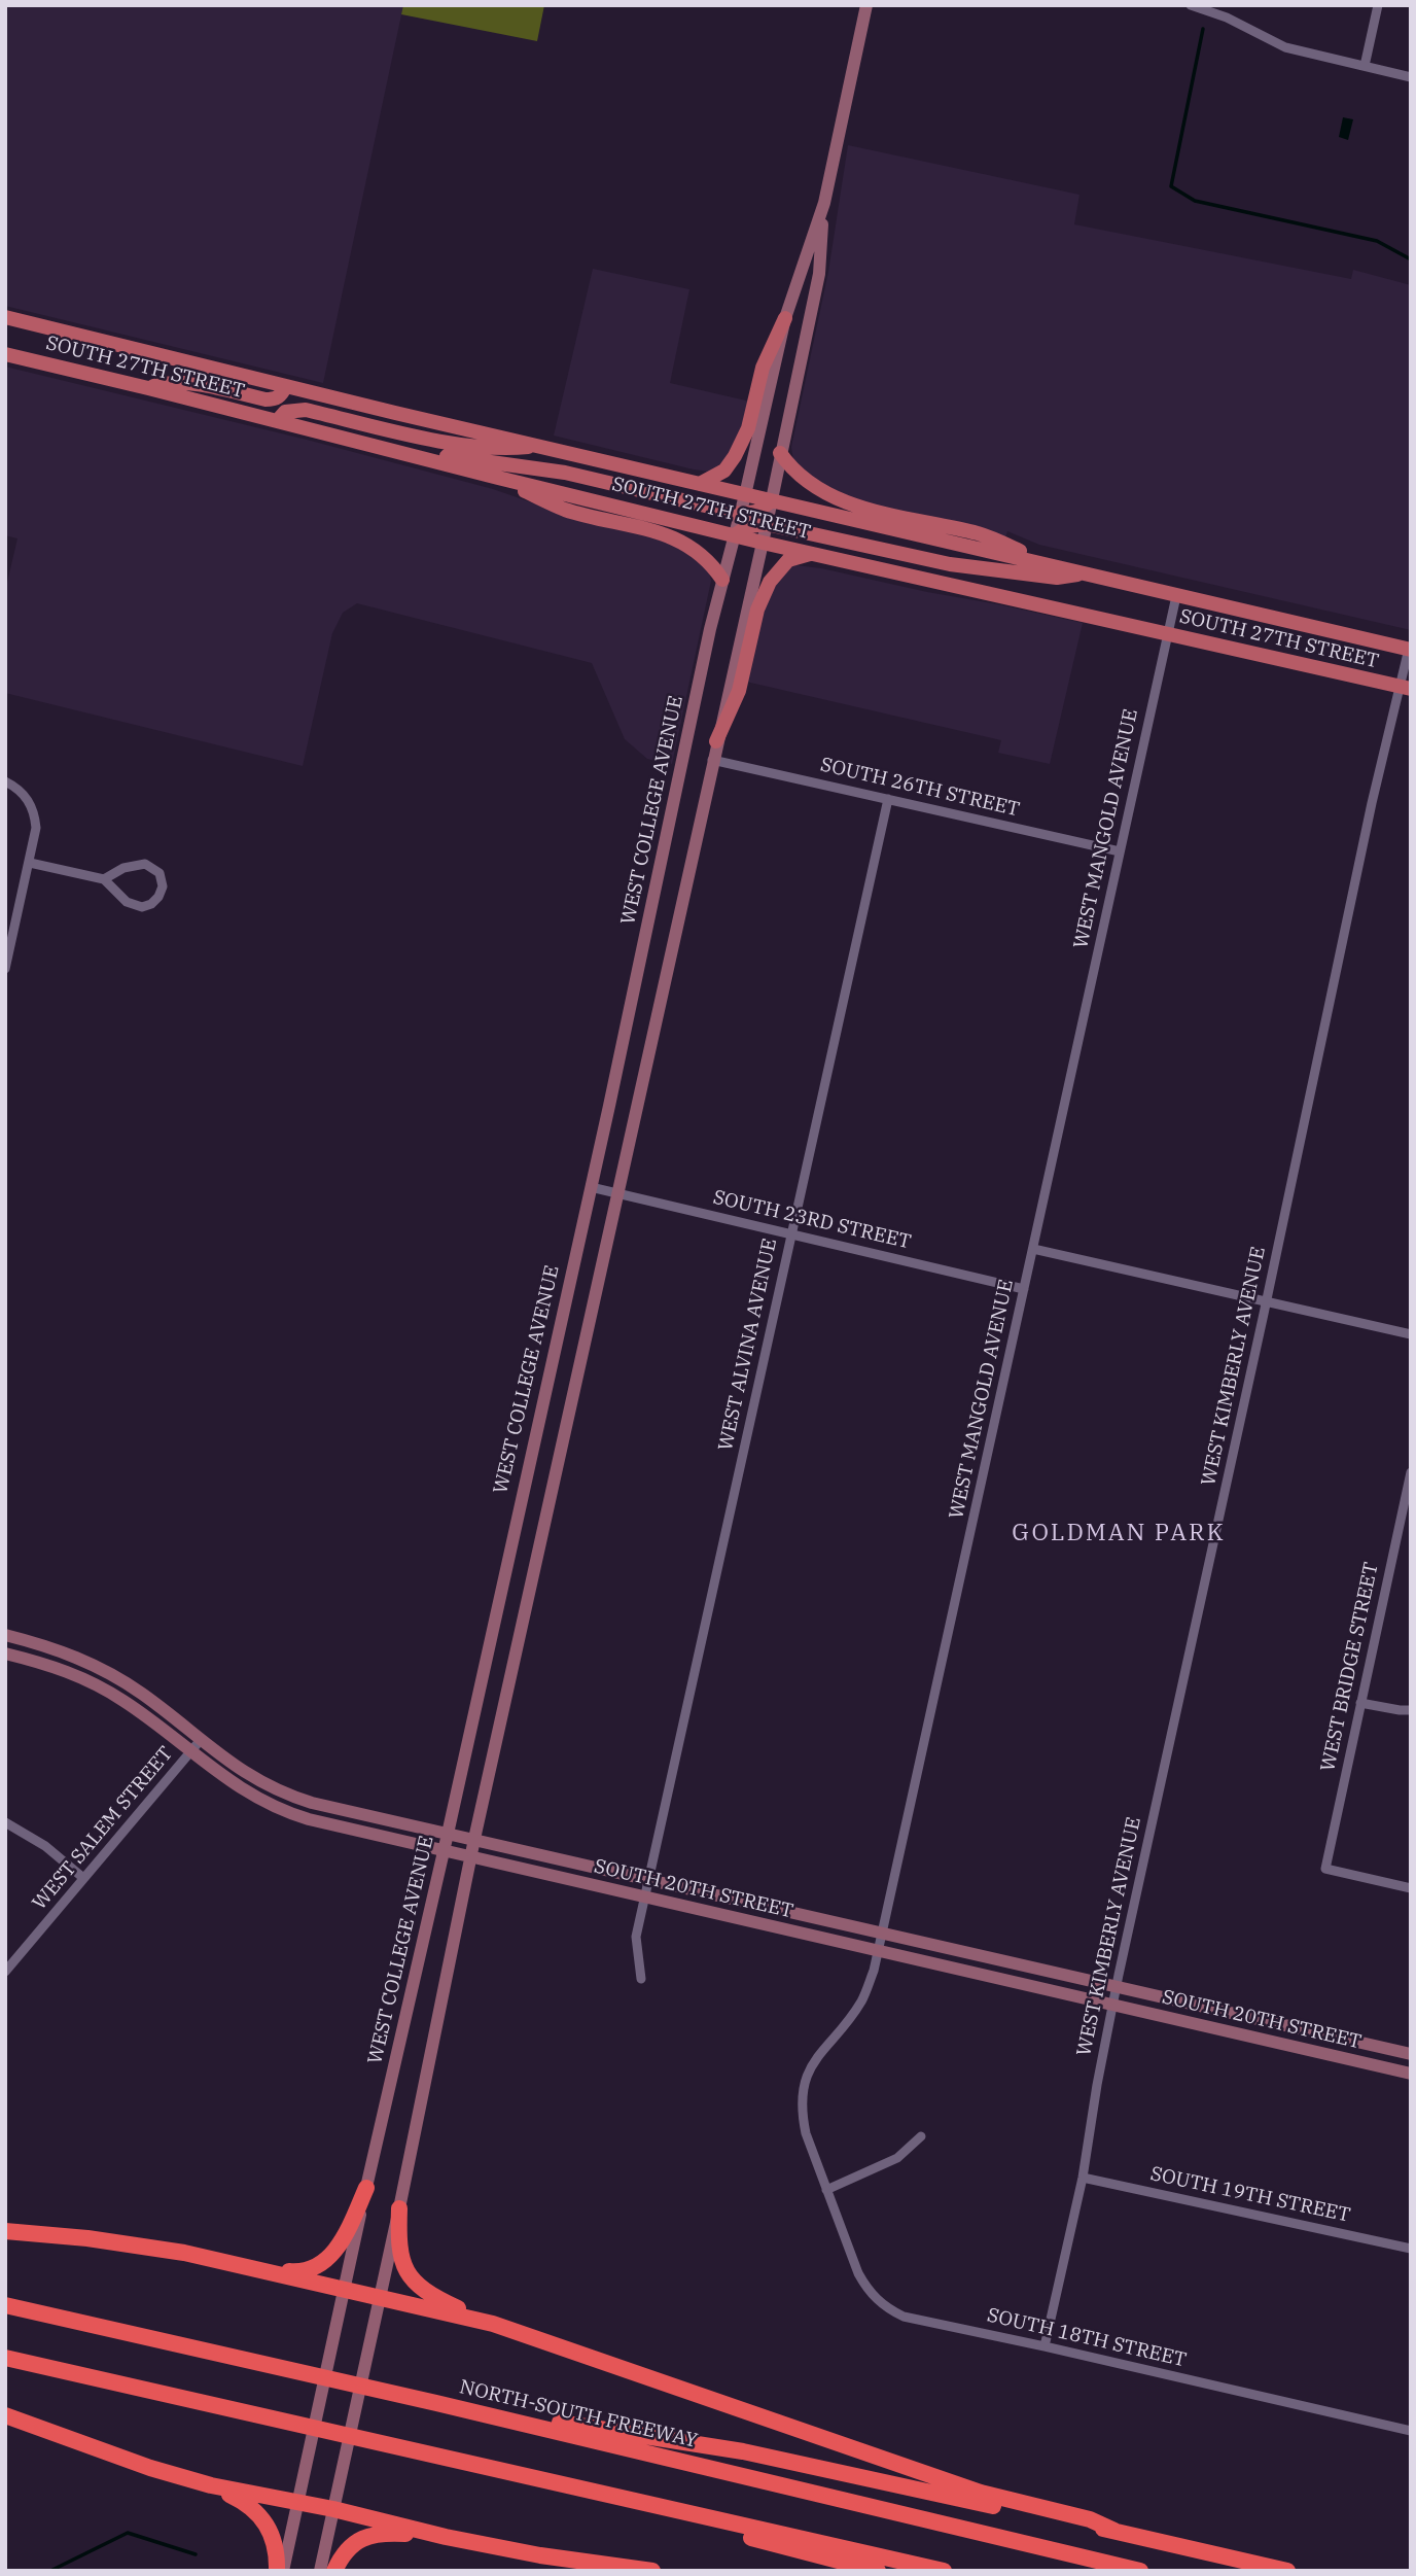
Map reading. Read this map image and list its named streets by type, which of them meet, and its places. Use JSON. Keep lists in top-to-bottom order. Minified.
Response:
{"streets":{"highway":["NORTH-SOUTH FREEWAY"],"main road":["SOUTH 27TH STREET","WEST COLLEGE AVENUE","SOUTH 20TH STREET"],"street":["SOUTH 26TH STREET","WEST MANGOLD AVENUE","SOUTH 23RD STREET","WEST ALVINA AVENUE","WEST KIMBERLY AVENUE","WEST BRIDGE STREET","WEST SALEM STREET","SOUTH 19TH STREET","SOUTH 18TH STREET"]},"crossings":[["SOUTH 27TH STREET","WEST COLLEGE AVENUE"],["SOUTH 27TH STREET","WEST MANGOLD AVENUE"],["SOUTH 27TH STREET","WEST KIMBERLY AVENUE"],["SOUTH 26TH STREET","WEST COLLEGE AVENUE"],["SOUTH 26TH STREET","WEST MANGOLD AVENUE"],["SOUTH 26TH STREET","WEST ALVINA AVENUE"],["WEST COLLEGE AVENUE","SOUTH 23RD STREET"],["WEST COLLEGE AVENUE","SOUTH 20TH STREET"],["WEST MANGOLD AVENUE","SOUTH 23RD STREET"],["WEST MANGOLD AVENUE","SOUTH 20TH STREET"],["WEST MANGOLD AVENUE","SOUTH 18TH STREET"],["SOUTH 23RD STREET","WEST ALVINA AVENUE"],["WEST ALVINA AVENUE","SOUTH 20TH STREET"],["WEST KIMBERLY AVENUE","SOUTH 20TH STREET"],["WEST KIMBERLY AVENUE","SOUTH 19TH STREET"],["WEST KIMBERLY AVENUE","SOUTH 18TH STREET"],["WEST SALEM STREET","SOUTH 20TH STREET"]],"districts":["GOLDMAN PARK"]}
